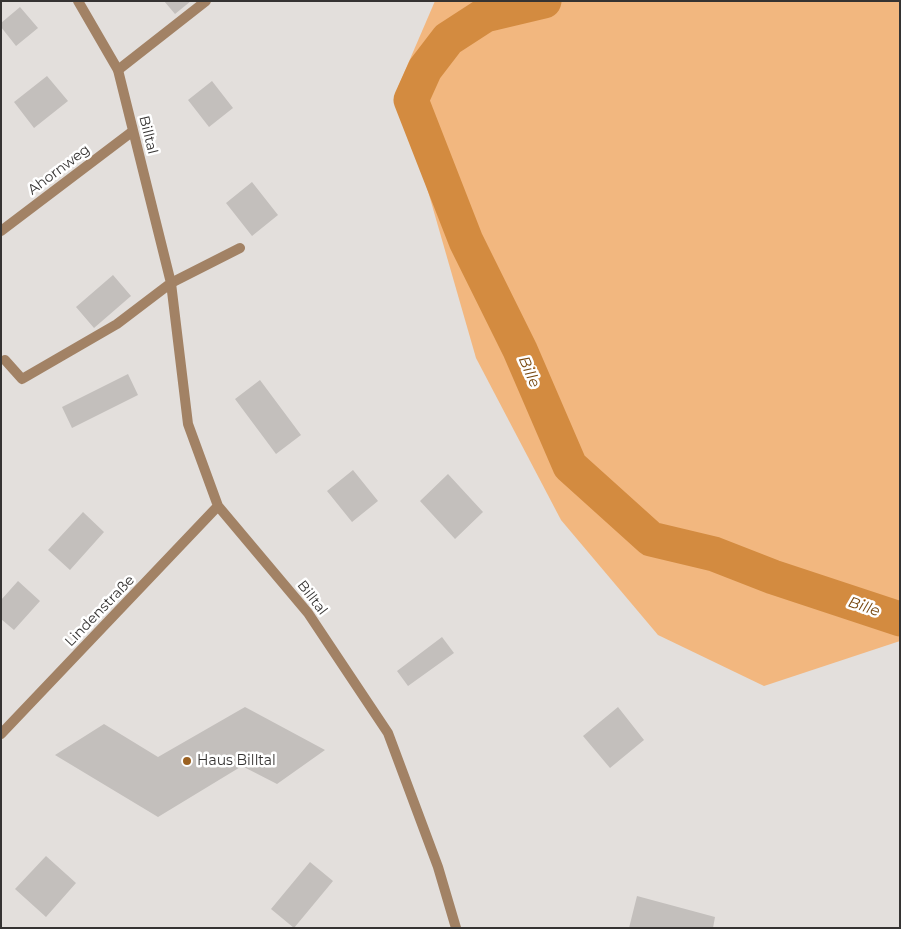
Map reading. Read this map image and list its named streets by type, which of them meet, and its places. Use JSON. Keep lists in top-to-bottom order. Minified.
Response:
{"streets":{"street":["Billtal","Ahornweg","Lindenstraße"]},"crossings":[["Billtal","Ahornweg"],["Billtal","Lindenstraße"]],"water":["Bille"],"places":["Haus Billtal"]}
